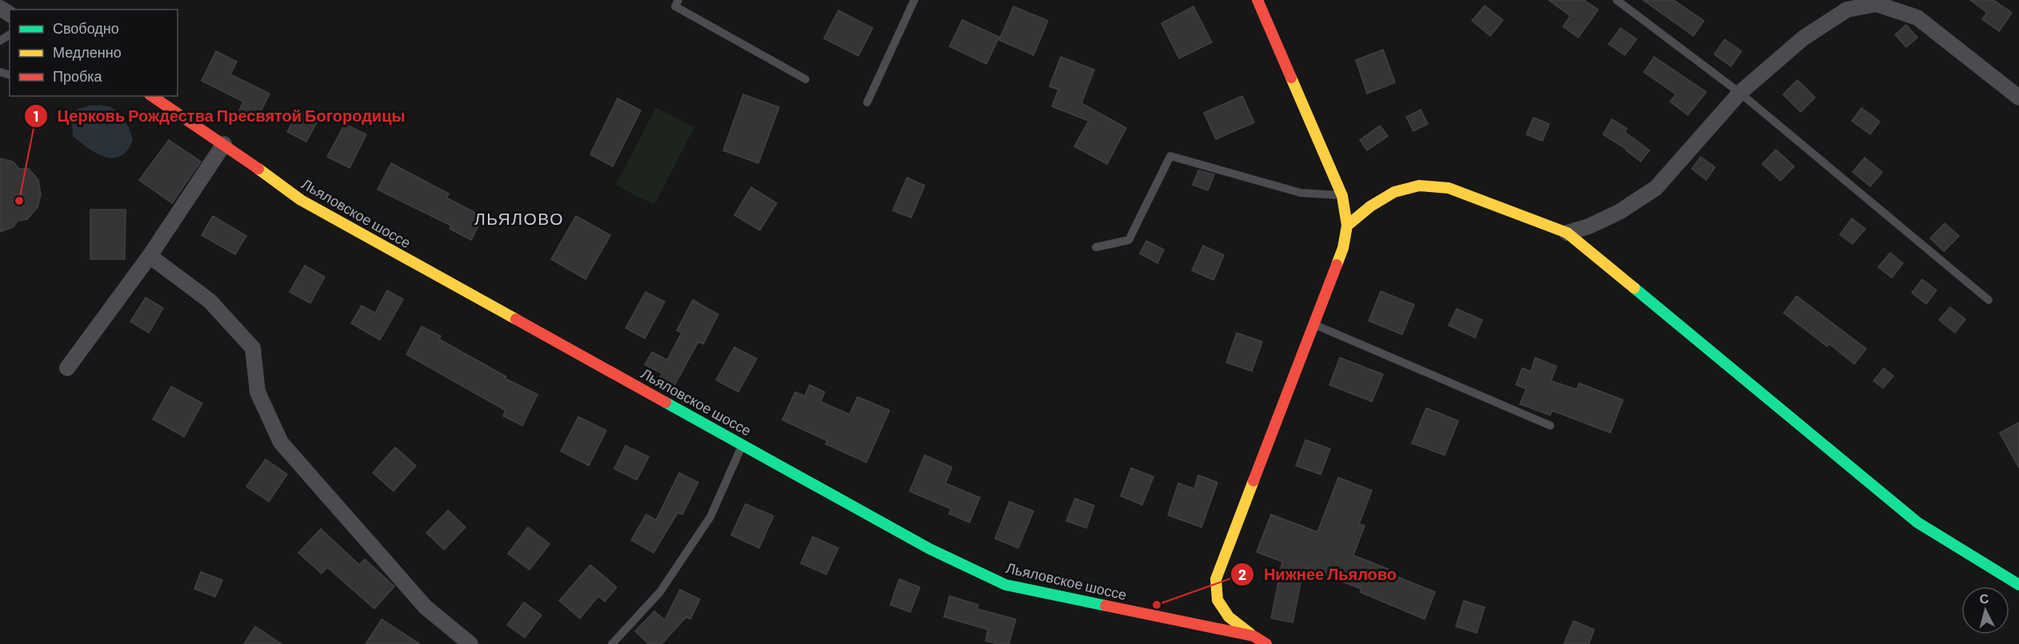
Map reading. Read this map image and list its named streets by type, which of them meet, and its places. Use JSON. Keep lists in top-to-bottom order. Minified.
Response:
{"streets":{"street":["Льяловское шоссе"]},"districts":["ЛЬЯЛОВО"],"places":["Церковь Рождества Пресвятой Богородицы","Нижнее Льялово"],"legend":["Свободно","Медленно","Пробка"],"north":"top"}
